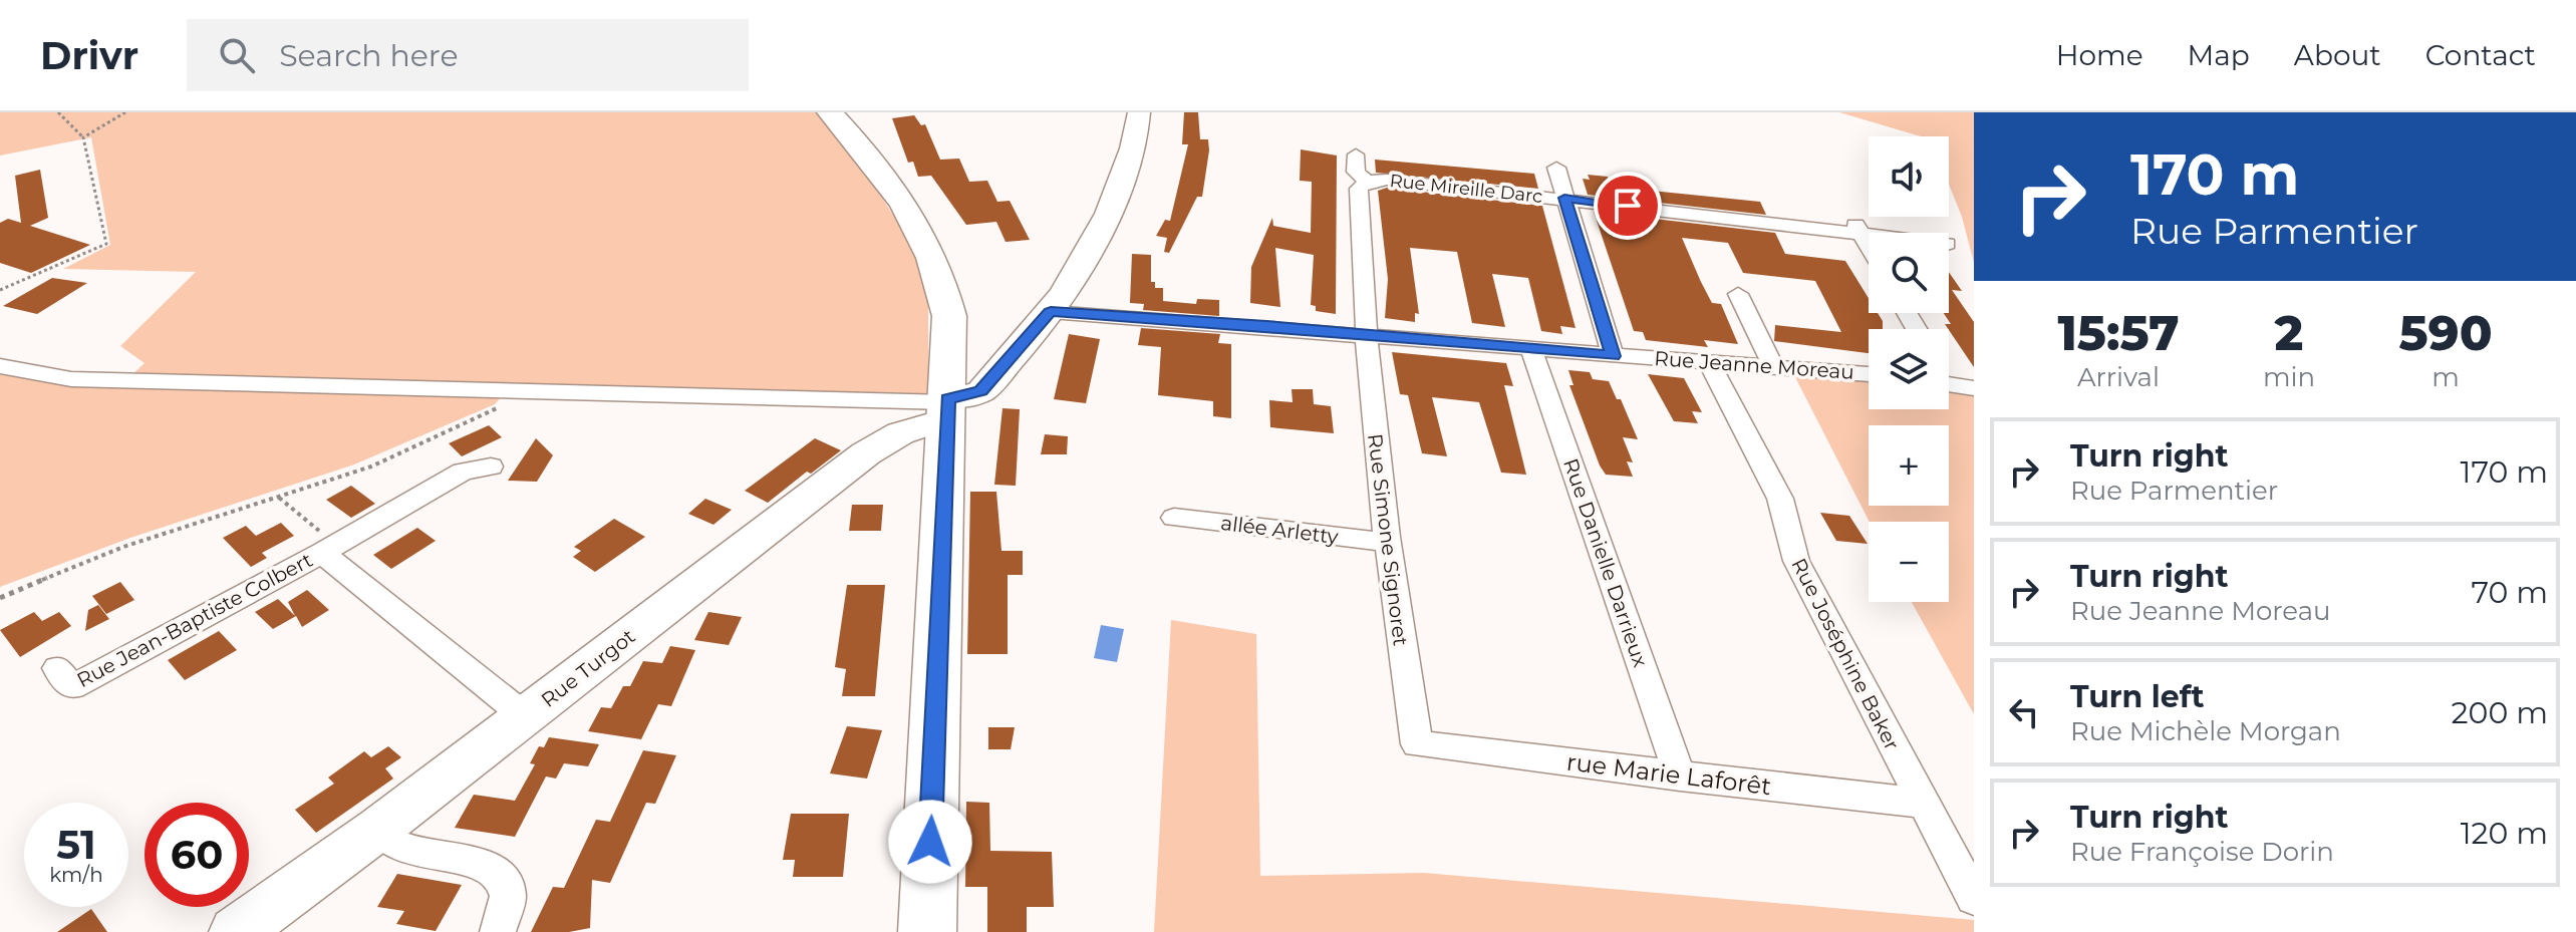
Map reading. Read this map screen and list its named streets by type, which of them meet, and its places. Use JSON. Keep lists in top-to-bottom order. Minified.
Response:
{"streets":{"street":["Rue Mireille Darc","Rue Jeanne Moreau","allée Arletty","Rue Simone Signoret","Rue Danielle Darrieux","Rue Jean-Baptiste Colbert","Rue Joséphine Baker","Rue Turgot","rue Marie Laforêt"]},"crossings":[["Rue Mireille Darc","Rue Jeanne Moreau"],["Rue Mireille Darc","Rue Simone Signoret"],["Rue Jeanne Moreau","Rue Simone Signoret"],["Rue Jeanne Moreau","Rue Danielle Darrieux"],["Rue Jeanne Moreau","Rue Joséphine Baker"],["Rue Jeanne Moreau","Rue Turgot"],["allée Arletty","Rue Simone Signoret"],["Rue Simone Signoret","rue Marie Laforêt"],["Rue Danielle Darrieux","rue Marie Laforêt"],["Rue Jean-Baptiste Colbert","Rue Turgot"],["Rue Joséphine Baker","rue Marie Laforêt"]],"page":{"header":"Drivr","search":"Search here","nav":["Home","Map","About","Contact"],"turn":["170 m","Rue Parmentier"],"map_buttons":["+","−"],"eta":["15:57","Arrival","2","min","590","m"],"list":[{"name":"Turn right","note":"Rue Parmentier","value":"170 m"},{"name":"Turn right","note":"Rue Jeanne Moreau","value":"70 m"},{"name":"Turn left","note":"Rue Michèle Morgan","value":"200 m"},{"name":"Turn right","note":"Rue Françoise Dorin","value":"120 m"}],"speed":"51 km/h","limit":"60"}}
